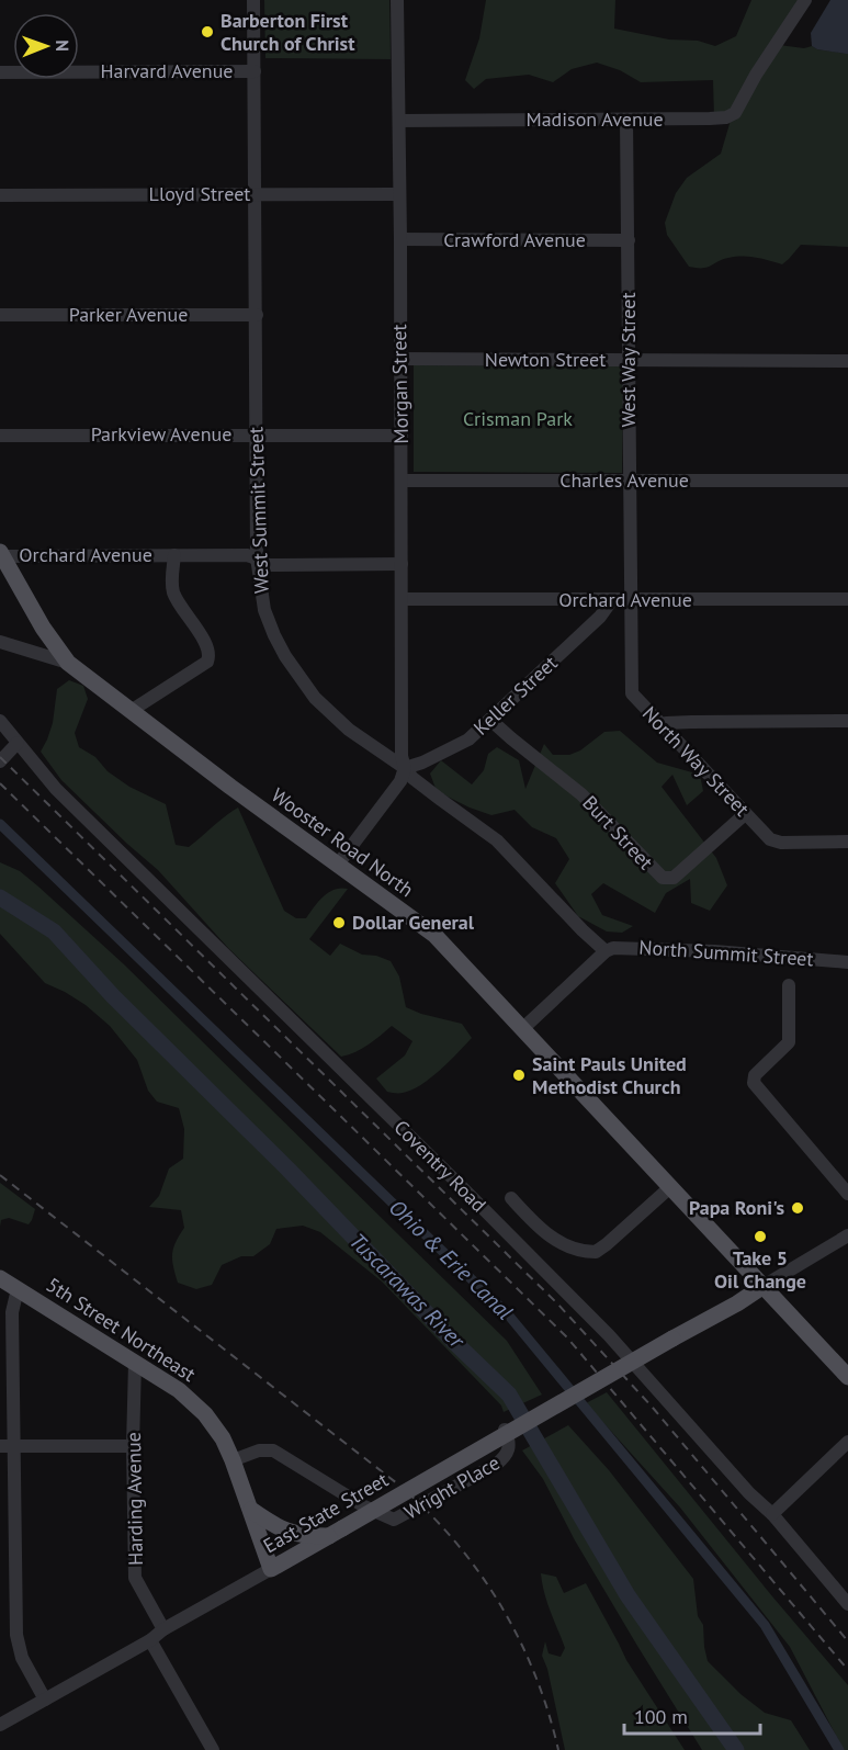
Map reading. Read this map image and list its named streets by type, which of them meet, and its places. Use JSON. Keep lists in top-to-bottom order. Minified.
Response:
{"streets":{"main road":["Wooster Road North","5th Street Northeast","East State Street"],"street":["Harvard Avenue","Madison Avenue","Lloyd Street","Crawford Avenue","Parker Avenue","Newton Street","West Way Street","Morgan Street","Parkview Avenue","Charles Avenue","West Summit Street","Orchard Avenue","Keller Street","North Way Street","Burt Street","North Summit Street","Coventry Road","Wright Place","Harding Avenue"]},"crossings":[["Harvard Avenue","West Summit Street"],["Madison Avenue","West Way Street"],["Madison Avenue","Morgan Street"],["Lloyd Street","Morgan Street"],["Lloyd Street","West Summit Street"],["Crawford Avenue","West Way Street"],["Crawford Avenue","Morgan Street"],["Parker Avenue","West Summit Street"],["Newton Street","West Way Street"],["Newton Street","Morgan Street"],["West Way Street","Charles Avenue"],["West Way Street","Orchard Avenue"],["West Way Street","North Way Street"],["Morgan Street","Parkview Avenue"],["Morgan Street","Charles Avenue"],["Morgan Street","West Summit Street"],["Morgan Street","Orchard Avenue"],["Morgan Street","Keller Street"],["Parkview Avenue","West Summit Street"],["West Summit Street","Orchard Avenue"],["West Summit Street","Keller Street"],["West Summit Street","North Summit Street"],["Orchard Avenue","Keller Street"],["Orchard Avenue","North Way Street"],["Orchard Avenue","Wooster Road North"],["Keller Street","Burt Street"],["North Way Street","Burt Street"],["Wooster Road North","East State Street"],["5th Street Northeast","Wright Place"],["5th Street Northeast","Harding Avenue"],["5th Street Northeast","East State Street"],["Harding Avenue","East State Street"]],"water":["Ohio & Erie Canal","Tuscarawas River"],"parks":["Crisman Park"],"places":["Barberton First Church of Christ","Dollar General","Saint Pauls United Methodist Church","Papa Roni's","Take 5 Oil Change"],"scale_bar":"100 m","north":"right"}
